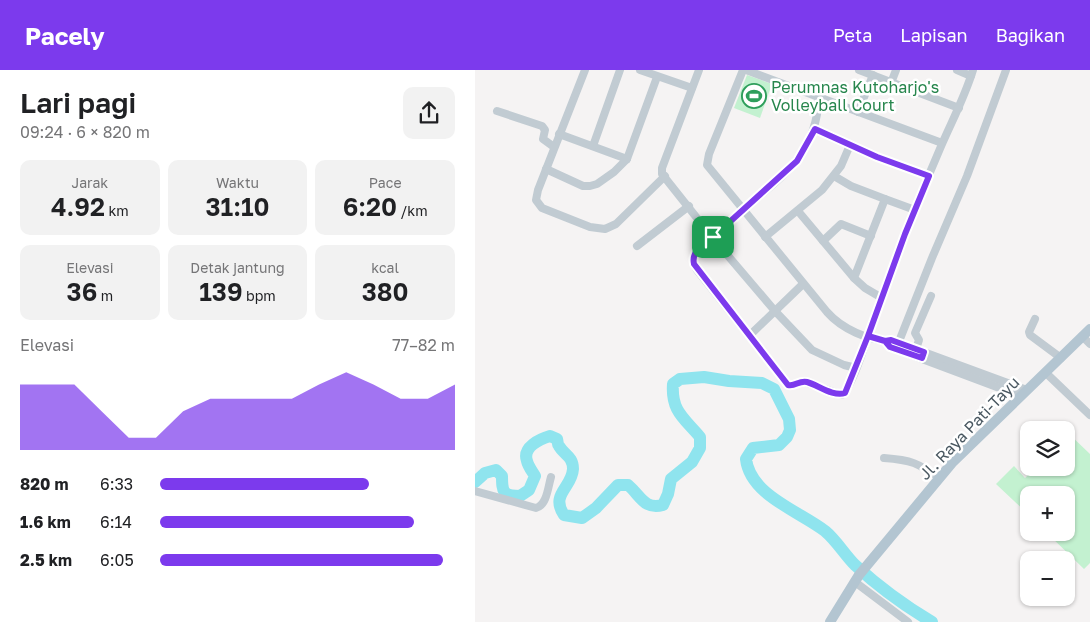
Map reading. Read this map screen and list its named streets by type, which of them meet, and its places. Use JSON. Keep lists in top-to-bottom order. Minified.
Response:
{"streets":{"main road":["Jl. Raya Pati-Tayu"]},"places":{"sports":["Perumnas Kutoharjo's Volleyball Court"]},"page":{"header":"Pacely","nav":["Peta","Lapisan","Bagikan"],"heading":["Lari pagi","09:24 · 6 × 820 m"],"stats":[["Jarak","4.92 km"],["Waktu","31:10"],["Pace","6:20 /km"],["Elevasi","36 m"],["Detak jantung","139 bpm"],["kcal","380"]],"chart":["Elevasi","77–82 m"],"map_buttons":["+","−"],"list":[{"name":"820 m","note":"6:33"},{"name":"1.6 km","note":"6:14"},{"name":"2.5 km","note":"6:05"}]}}
